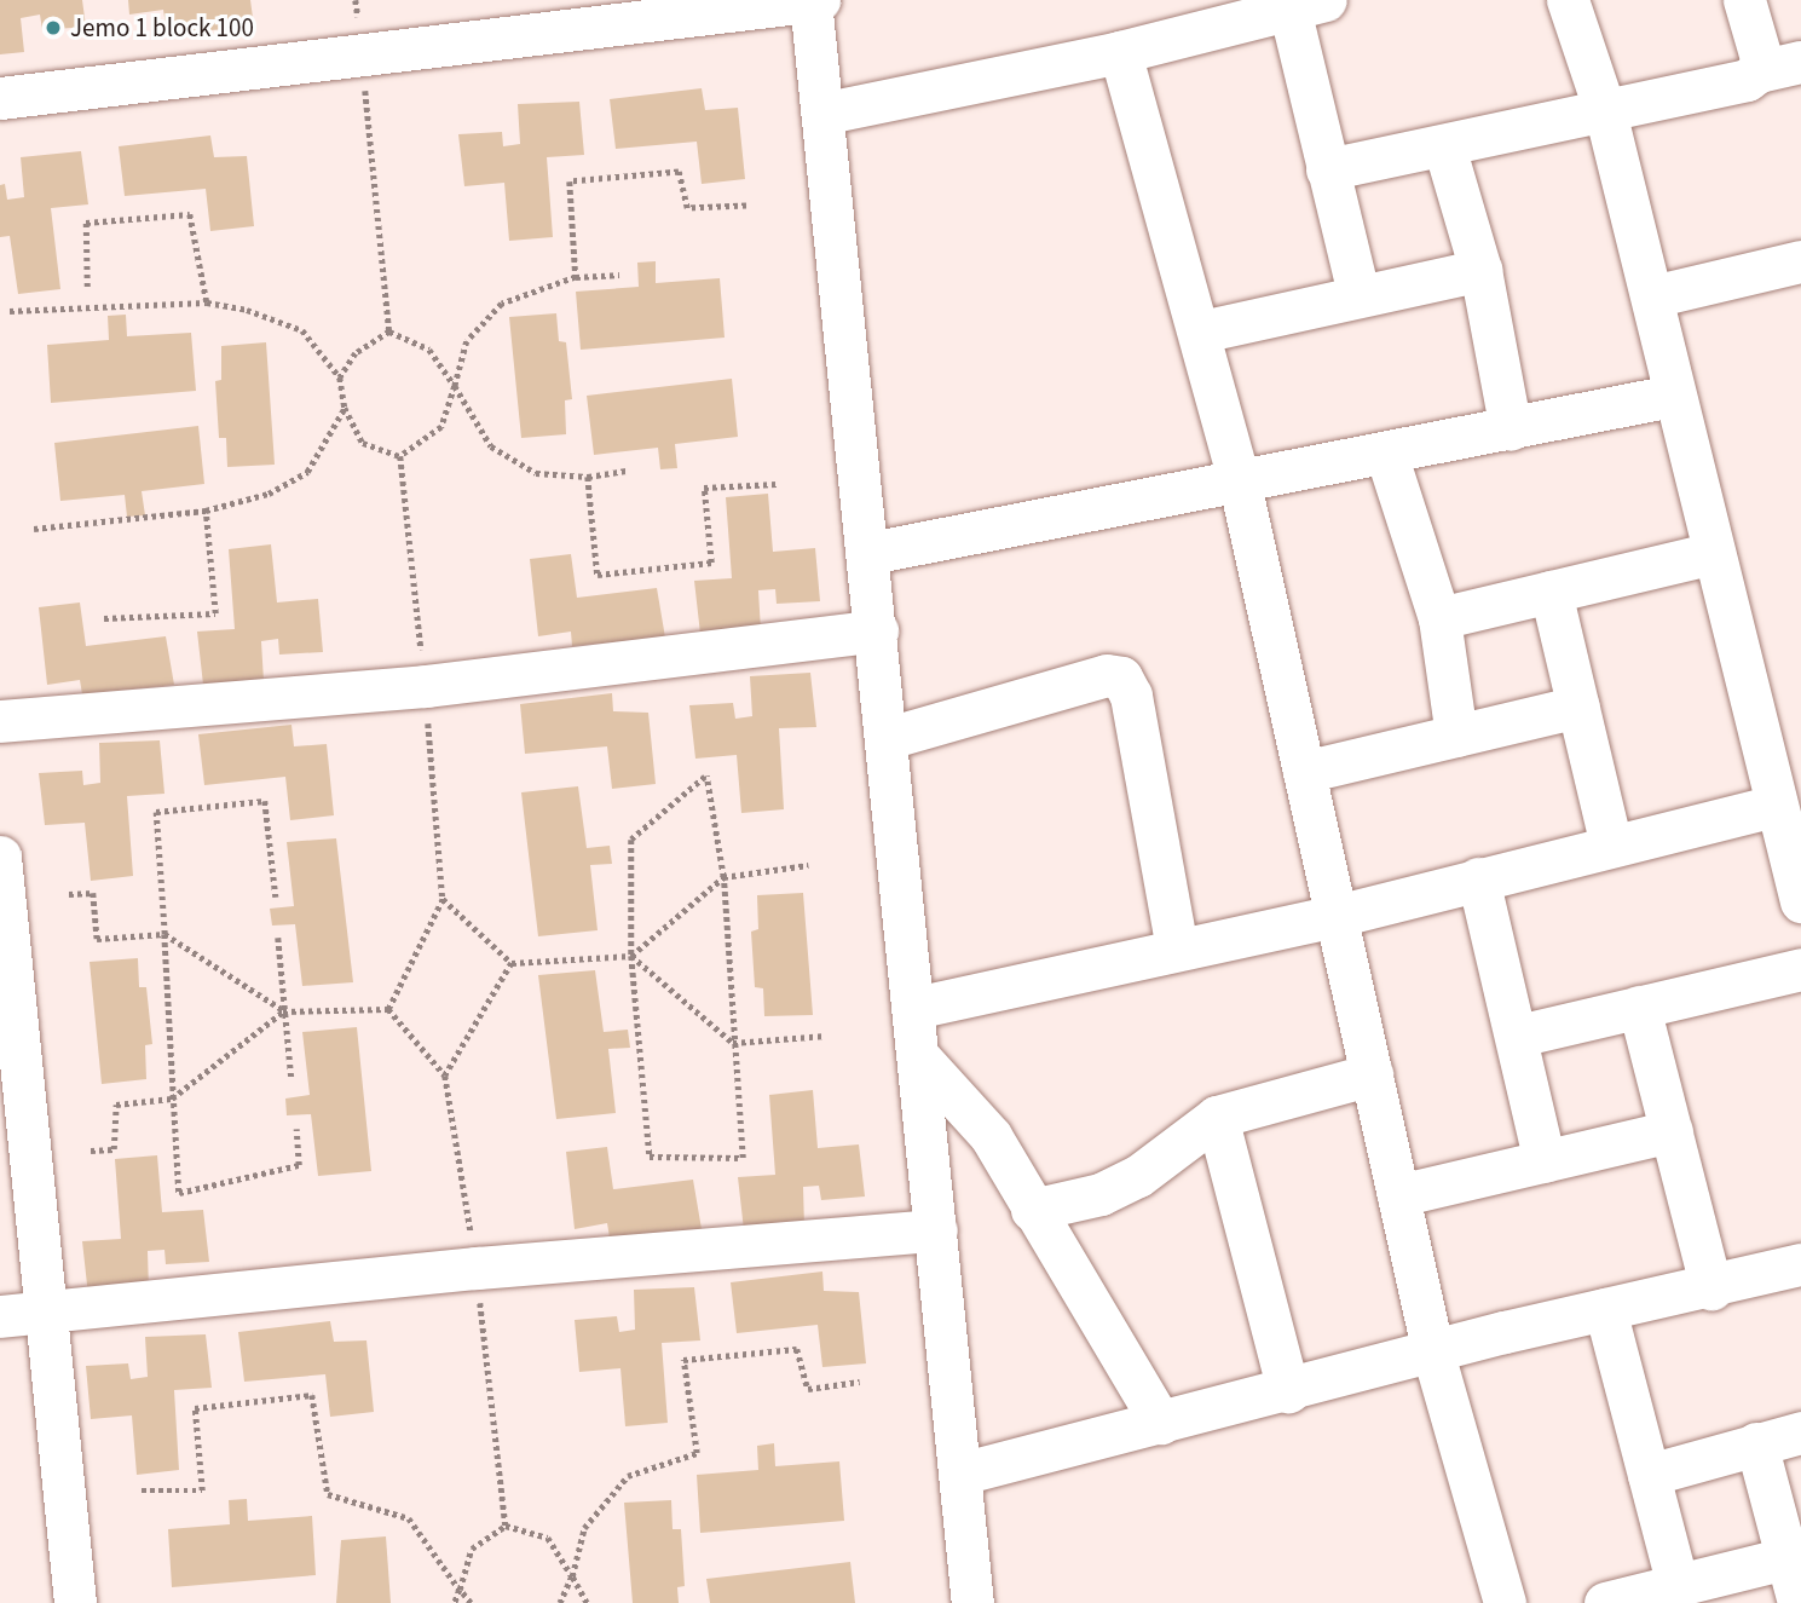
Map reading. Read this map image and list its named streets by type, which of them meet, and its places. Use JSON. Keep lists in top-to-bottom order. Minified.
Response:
{"places":["Jemo 1 block 100"]}
